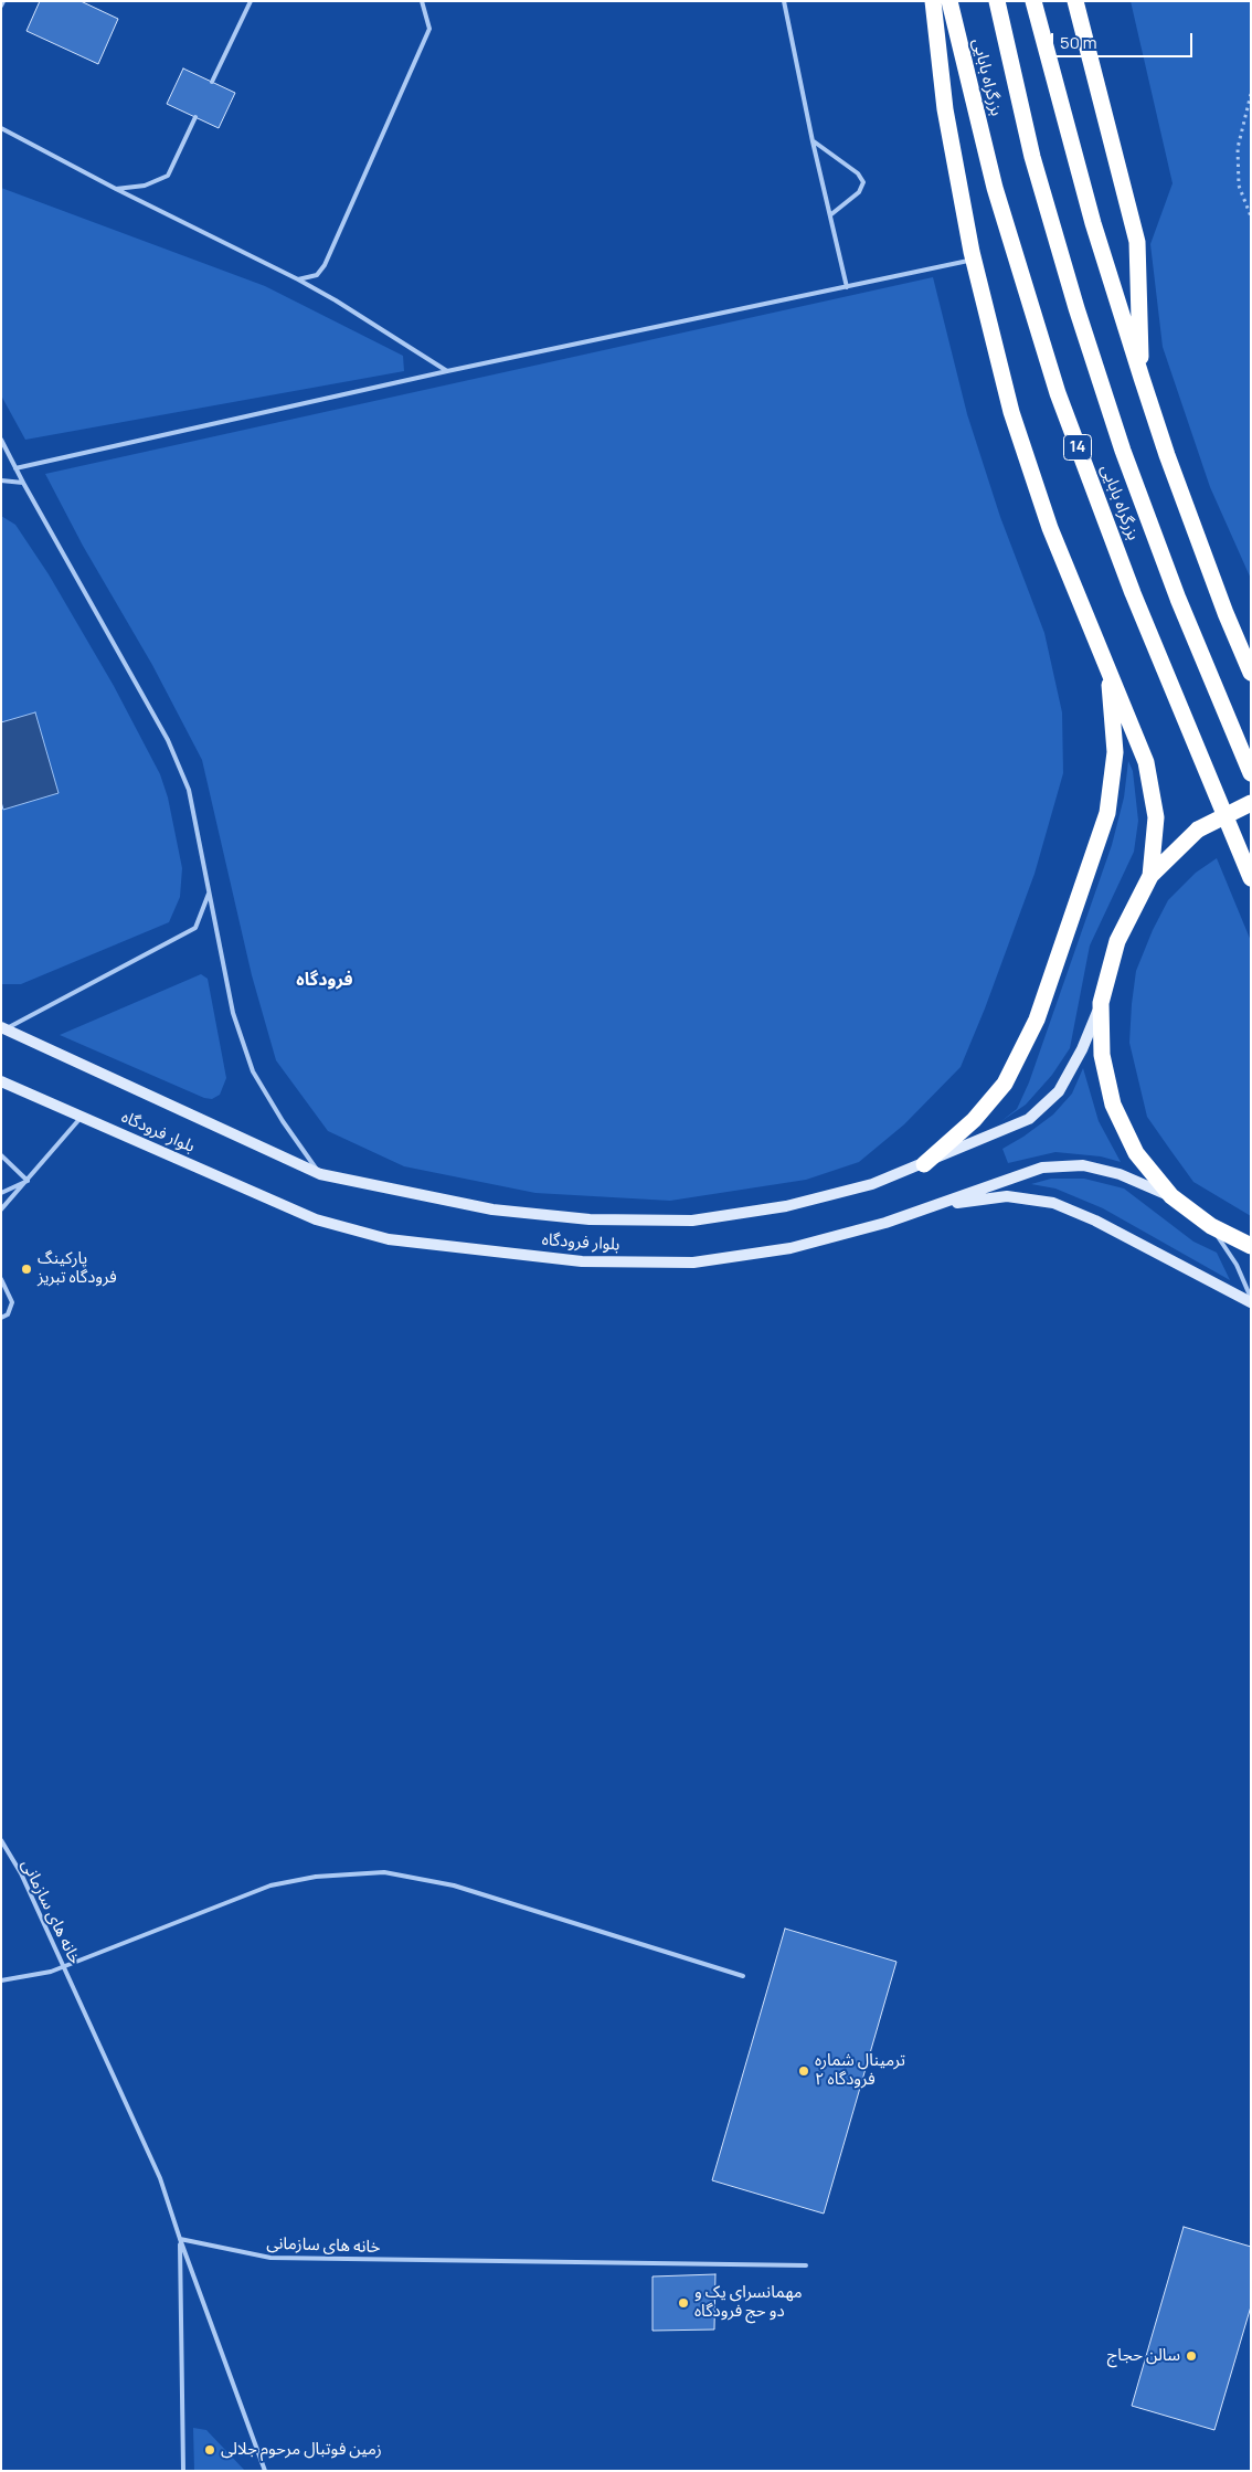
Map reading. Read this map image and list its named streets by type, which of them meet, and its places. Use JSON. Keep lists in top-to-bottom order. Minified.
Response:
{"streets":{"highway":["بزرگراه بابایی","14"],"street":["بلوار فرودگاه"],"lane":["خانه های سازمانی"]},"districts":["فرودگاه"],"places":["پارکینگ فرودگاه تبریز","ترمينال شماره ۲ فرودگاه","مهمانسرای یک و دو حج فرودگاه","سالن حجاج","زمین فوتبال مرحوم جلالی"],"scale_bar":"50 m"}
